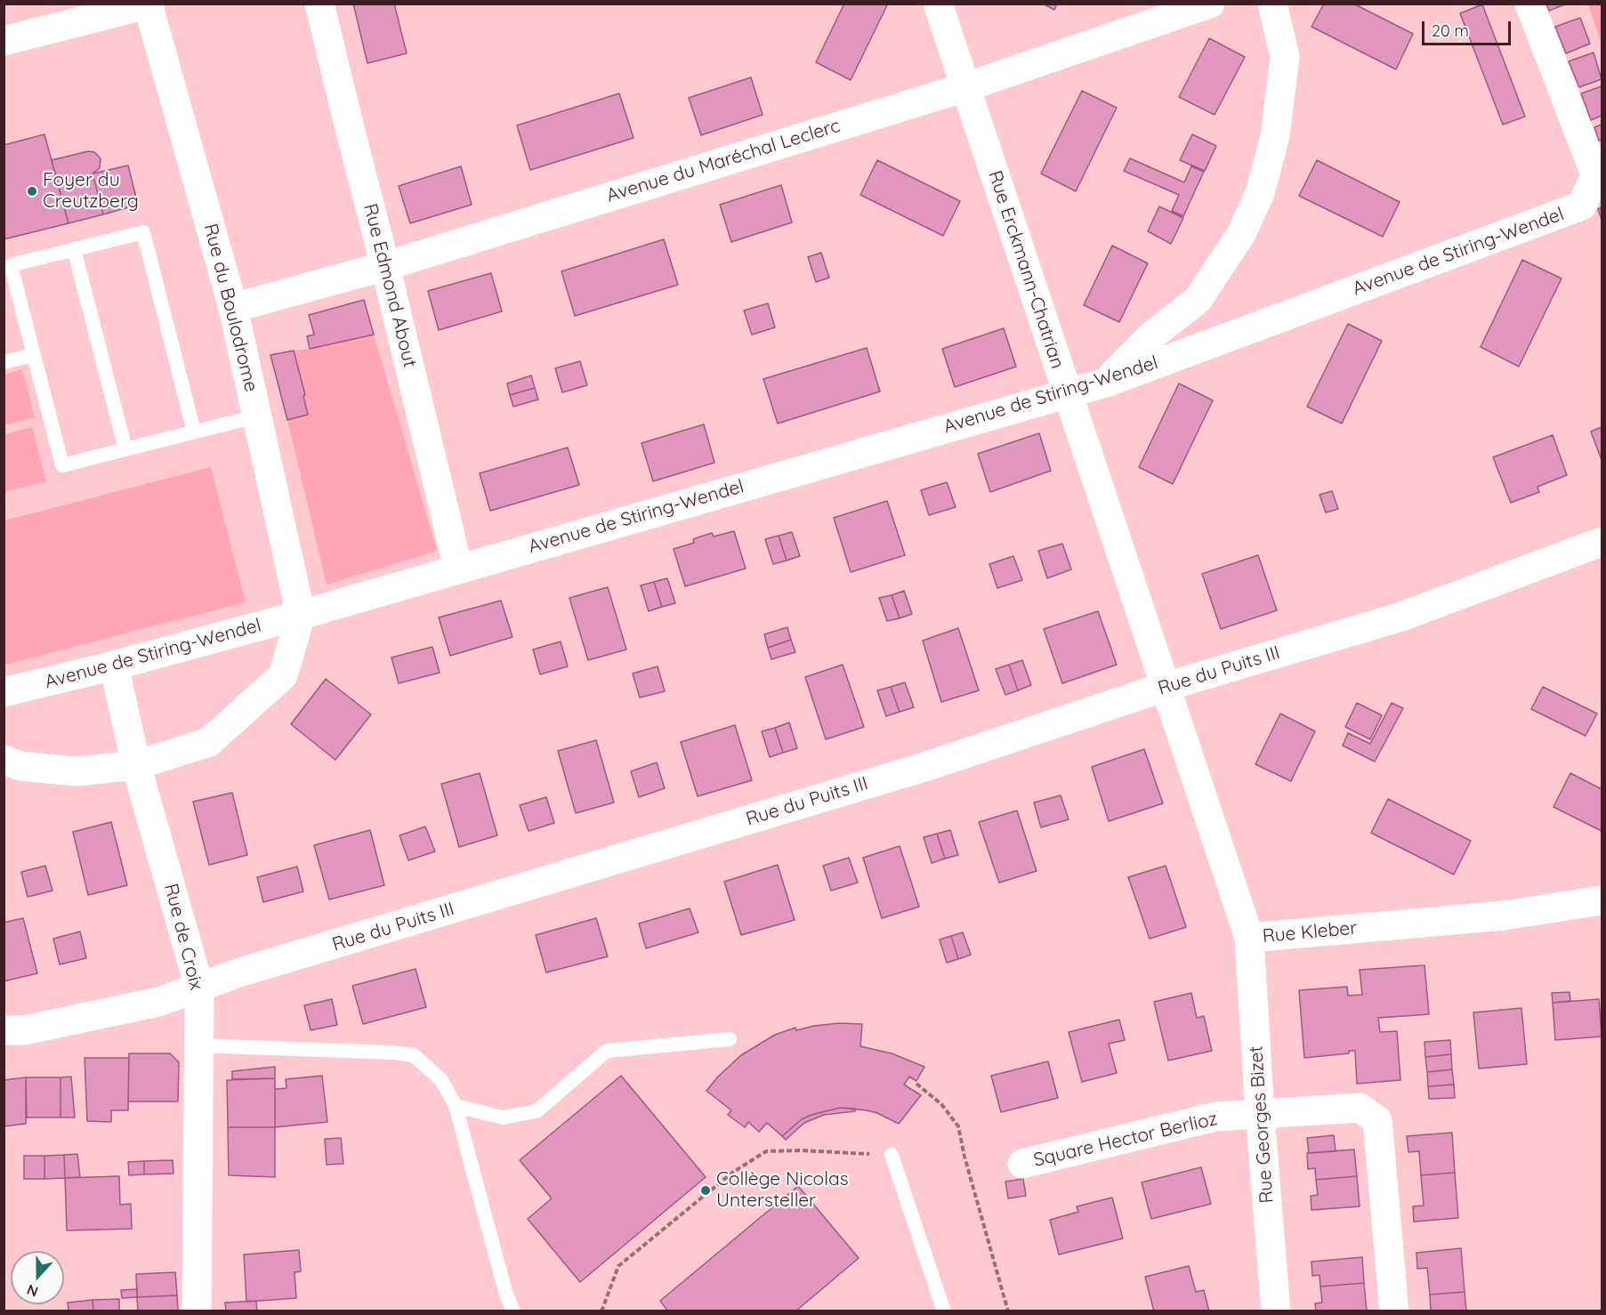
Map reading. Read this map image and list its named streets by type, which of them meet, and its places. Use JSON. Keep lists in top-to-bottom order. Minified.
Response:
{"streets":{"street":["Avenue du Maréchal Leclerc","Avenue de Stiring-Wendel","Rue Erckmann-Chatrian","Rue Edmond About","Rue du Boulodrome","Rue du Puits III","Rue Kleber","Rue de Croix","Rue Georges Bizet","Square Hector Berlioz"]},"crossings":[["Avenue du Maréchal Leclerc","Rue Erckmann-Chatrian"],["Avenue du Maréchal Leclerc","Rue Edmond About"],["Avenue du Maréchal Leclerc","Rue du Boulodrome"],["Avenue de Stiring-Wendel","Rue Erckmann-Chatrian"],["Avenue de Stiring-Wendel","Rue Edmond About"],["Avenue de Stiring-Wendel","Rue du Boulodrome"],["Avenue de Stiring-Wendel","Rue de Croix"],["Rue Erckmann-Chatrian","Rue du Puits III"],["Rue Erckmann-Chatrian","Rue Kleber"],["Rue du Puits III","Rue Kleber"],["Rue du Puits III","Rue de Croix"],["Rue Kleber","Rue Georges Bizet"],["Rue Georges Bizet","Square Hector Berlioz"]],"places":["Foyer du Creutzberg","Collège Nicolas Untersteller"],"scale_bar":"20 m","north":"bottom"}
